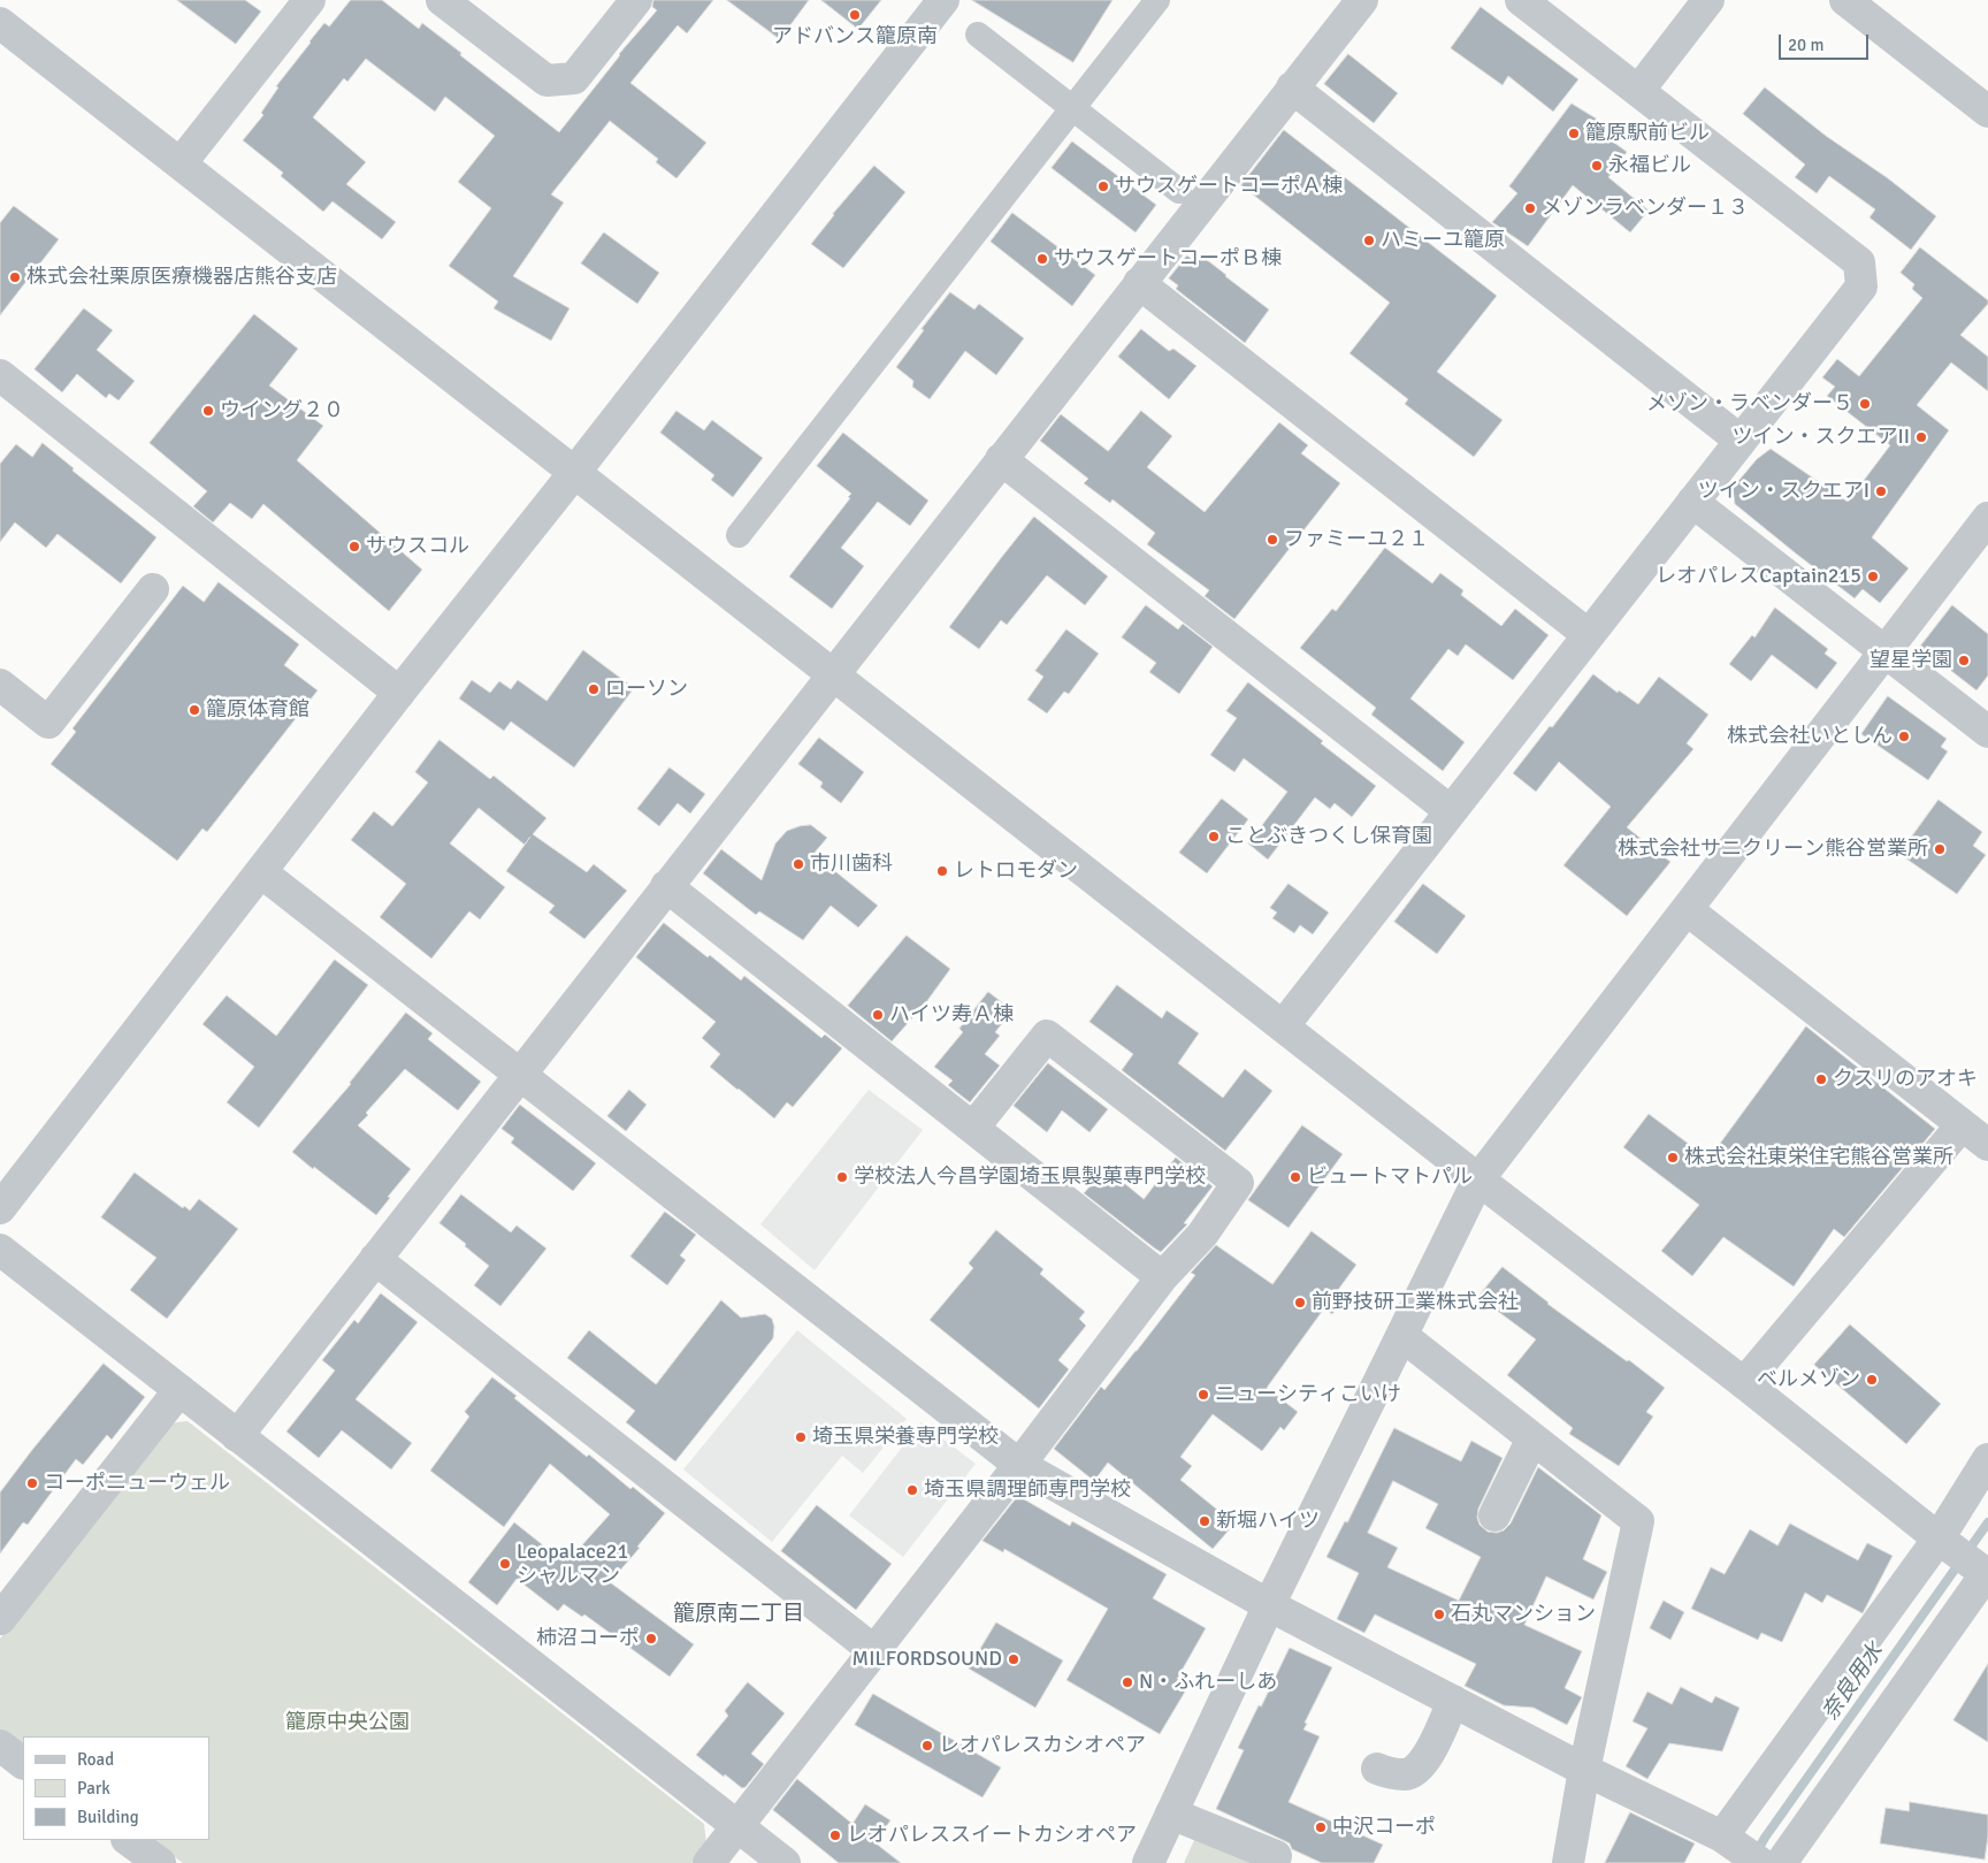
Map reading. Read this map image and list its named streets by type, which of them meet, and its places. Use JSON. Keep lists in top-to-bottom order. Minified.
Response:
{"districts":["籠原南二丁目"],"water":["奈良用水"],"parks":["籠原中央公園"],"places":["アドバンス籠原南","籠原駅前ビル","永福ビル","サウスゲートコーポＡ棟","メゾンラベンダー１３","ハミーユ籠原","サウスゲートコーポＢ棟","株式会社栗原医療機器店熊谷支店","メゾン・ラベンダー５","ウイング２０","ツイン・スクエアII","ツイン・スクエアI","ファミーユ２１","サウスコル","レオパレスCaptain215","望星学園","ローソン","籠原体育館","株式会社いとしん","ことぶきつくし保育園","株式会社サニクリーン熊谷営業所","市川歯科","レトロモダン","ハイツ寿Ａ棟","クスリのアオキ","株式会社東栄住宅熊谷営業所","学校法人今昌学園埼玉県製菓専門学校","ビュートマトパル","前野技研工業株式会社","ベルメゾン","ニューシティこいけ","埼玉県栄養専門学校","コーポニューウェル","埼玉県調理師専門学校","新堀ハイツ","Leopalace21 シャルマン","石丸マンション","柿沼コーポ","MILFORDSOUND","N・ふれーしあ","レオパレスカシオペア","中沢コーポ","レオパレススイートカシオペア"],"legend":["Road","Park","Building"],"scale_bar":"20 m"}
